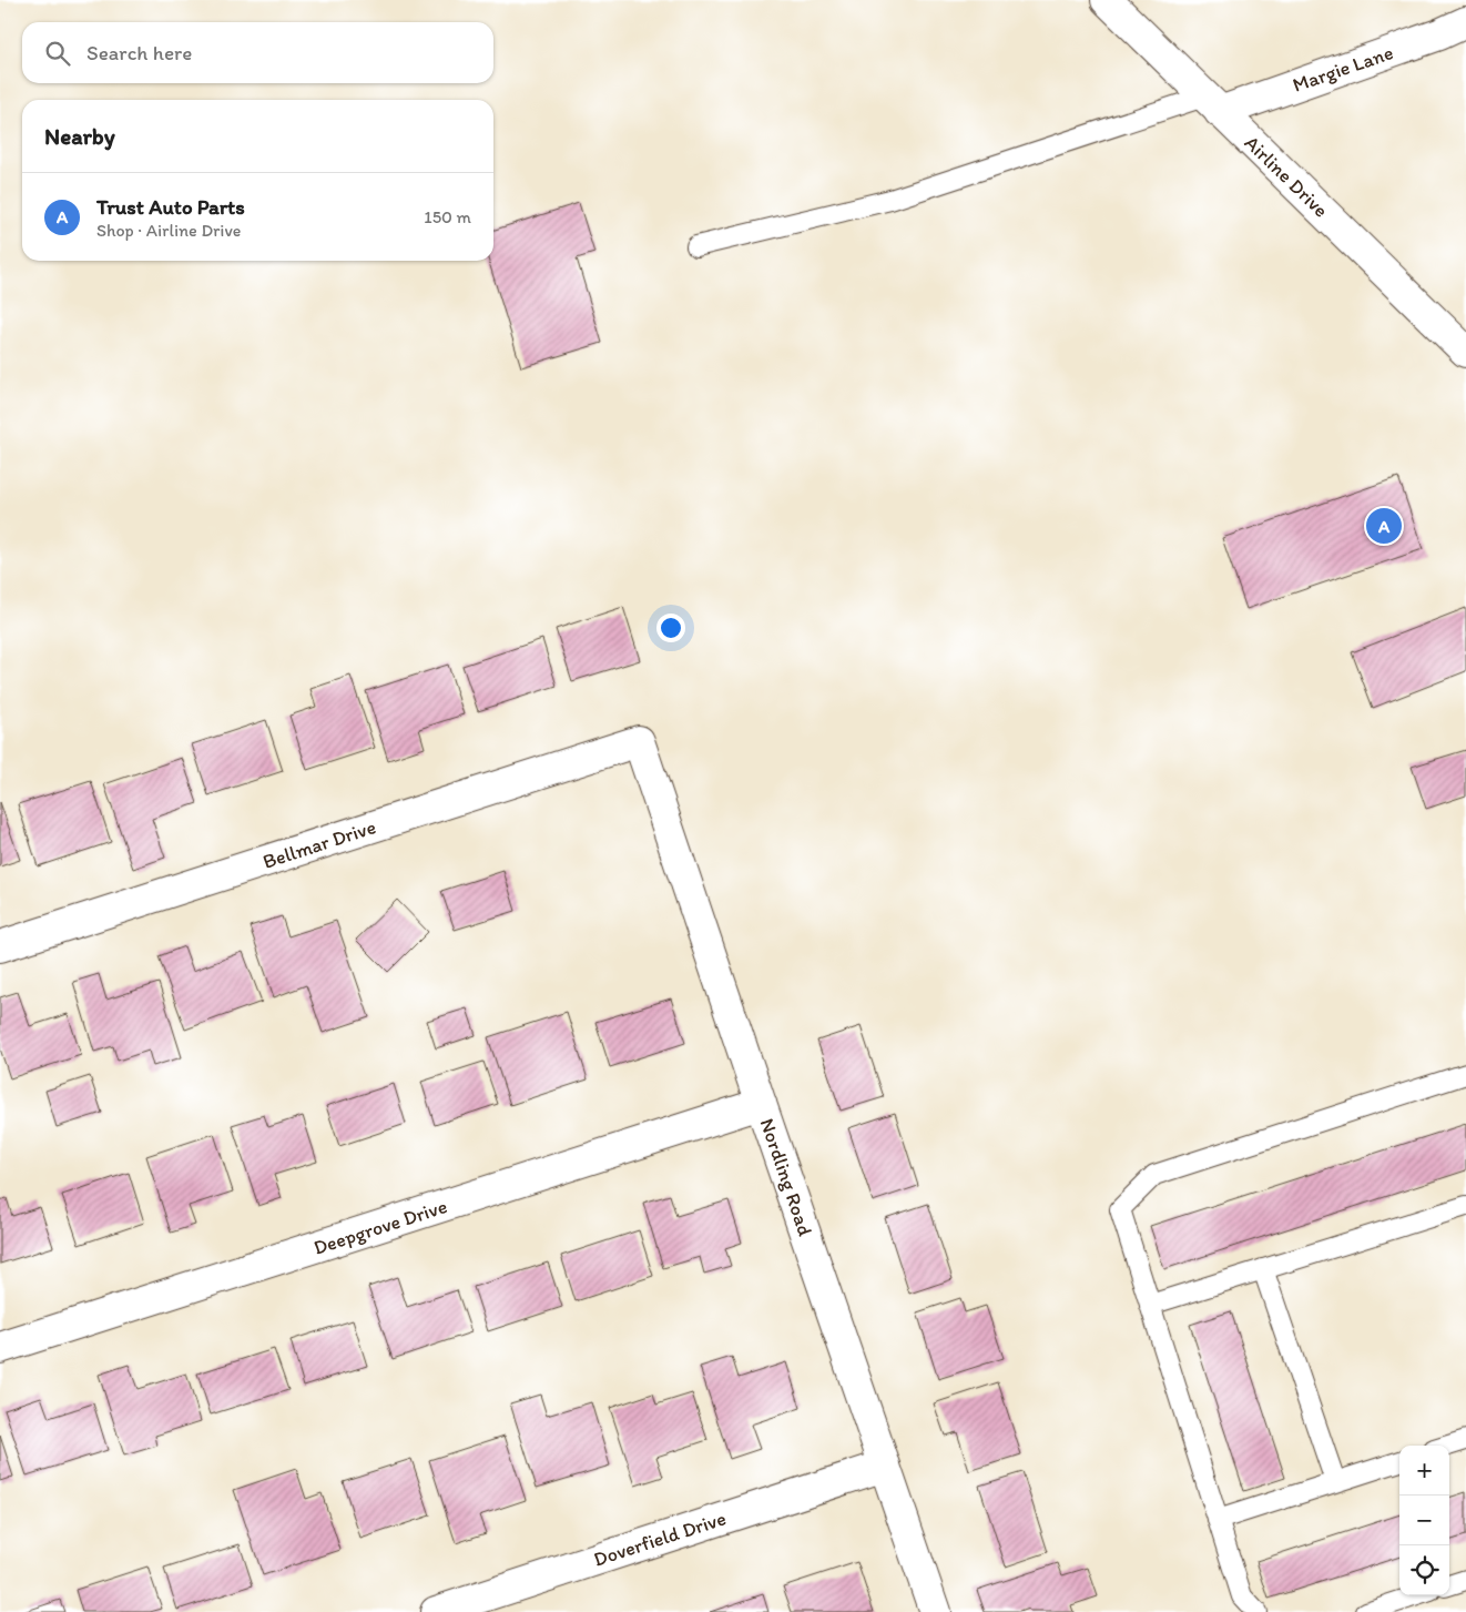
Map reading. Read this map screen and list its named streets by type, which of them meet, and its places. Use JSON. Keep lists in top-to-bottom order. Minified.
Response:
{"streets":{"street":["Margie Lane","Airline Drive","Bellmar Drive","Nordling Road","Deepgrove Drive","Doverfield Drive"]},"crossings":[["Margie Lane","Airline Drive"],["Bellmar Drive","Nordling Road"],["Nordling Road","Deepgrove Drive"],["Nordling Road","Doverfield Drive"]],"page":{"search":"Search here","heading":"Nearby","list":[{"mark":"A","name":"Trust Auto Parts","note":"Shop · Airline Drive","value":"150 m"}],"pins":"A","map_buttons":["+","−"]}}
